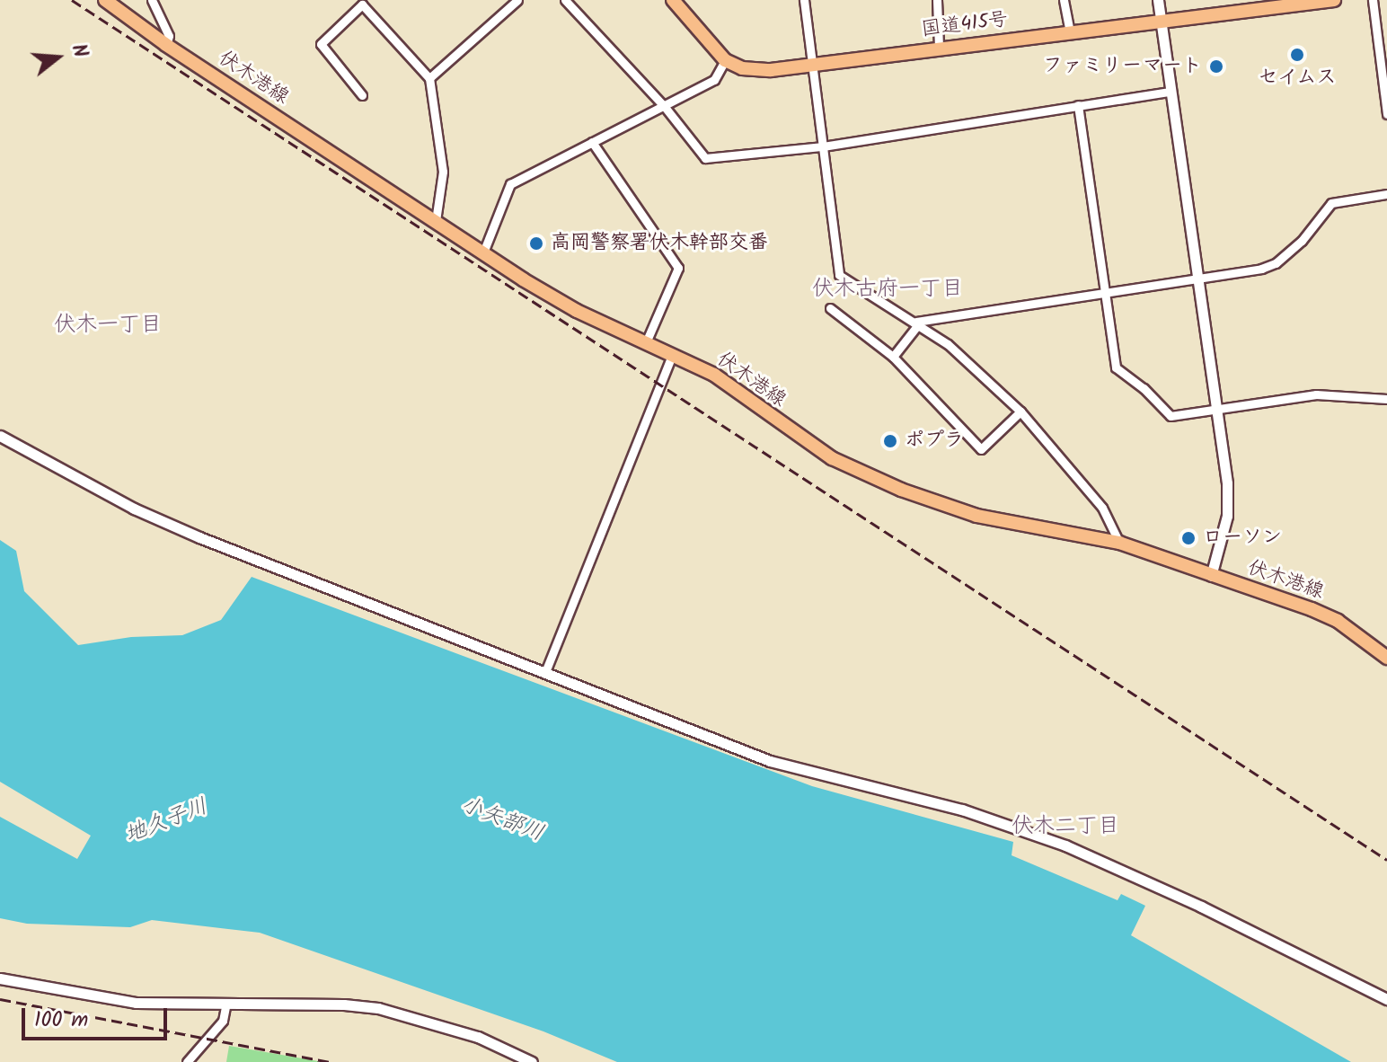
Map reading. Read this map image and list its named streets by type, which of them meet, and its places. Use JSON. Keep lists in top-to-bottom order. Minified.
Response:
{"streets":{"main road":["国道415号","伏木港線"]},"districts":["伏木古府一丁目","伏木一丁目","伏木二丁目"],"water":["小矢部川","地久子川"],"places":["セイムス","ファミリーマート","高岡警察署伏木幹部交番","ポプラ","ローソン"],"scale_bar":"100 m","north":"right"}
